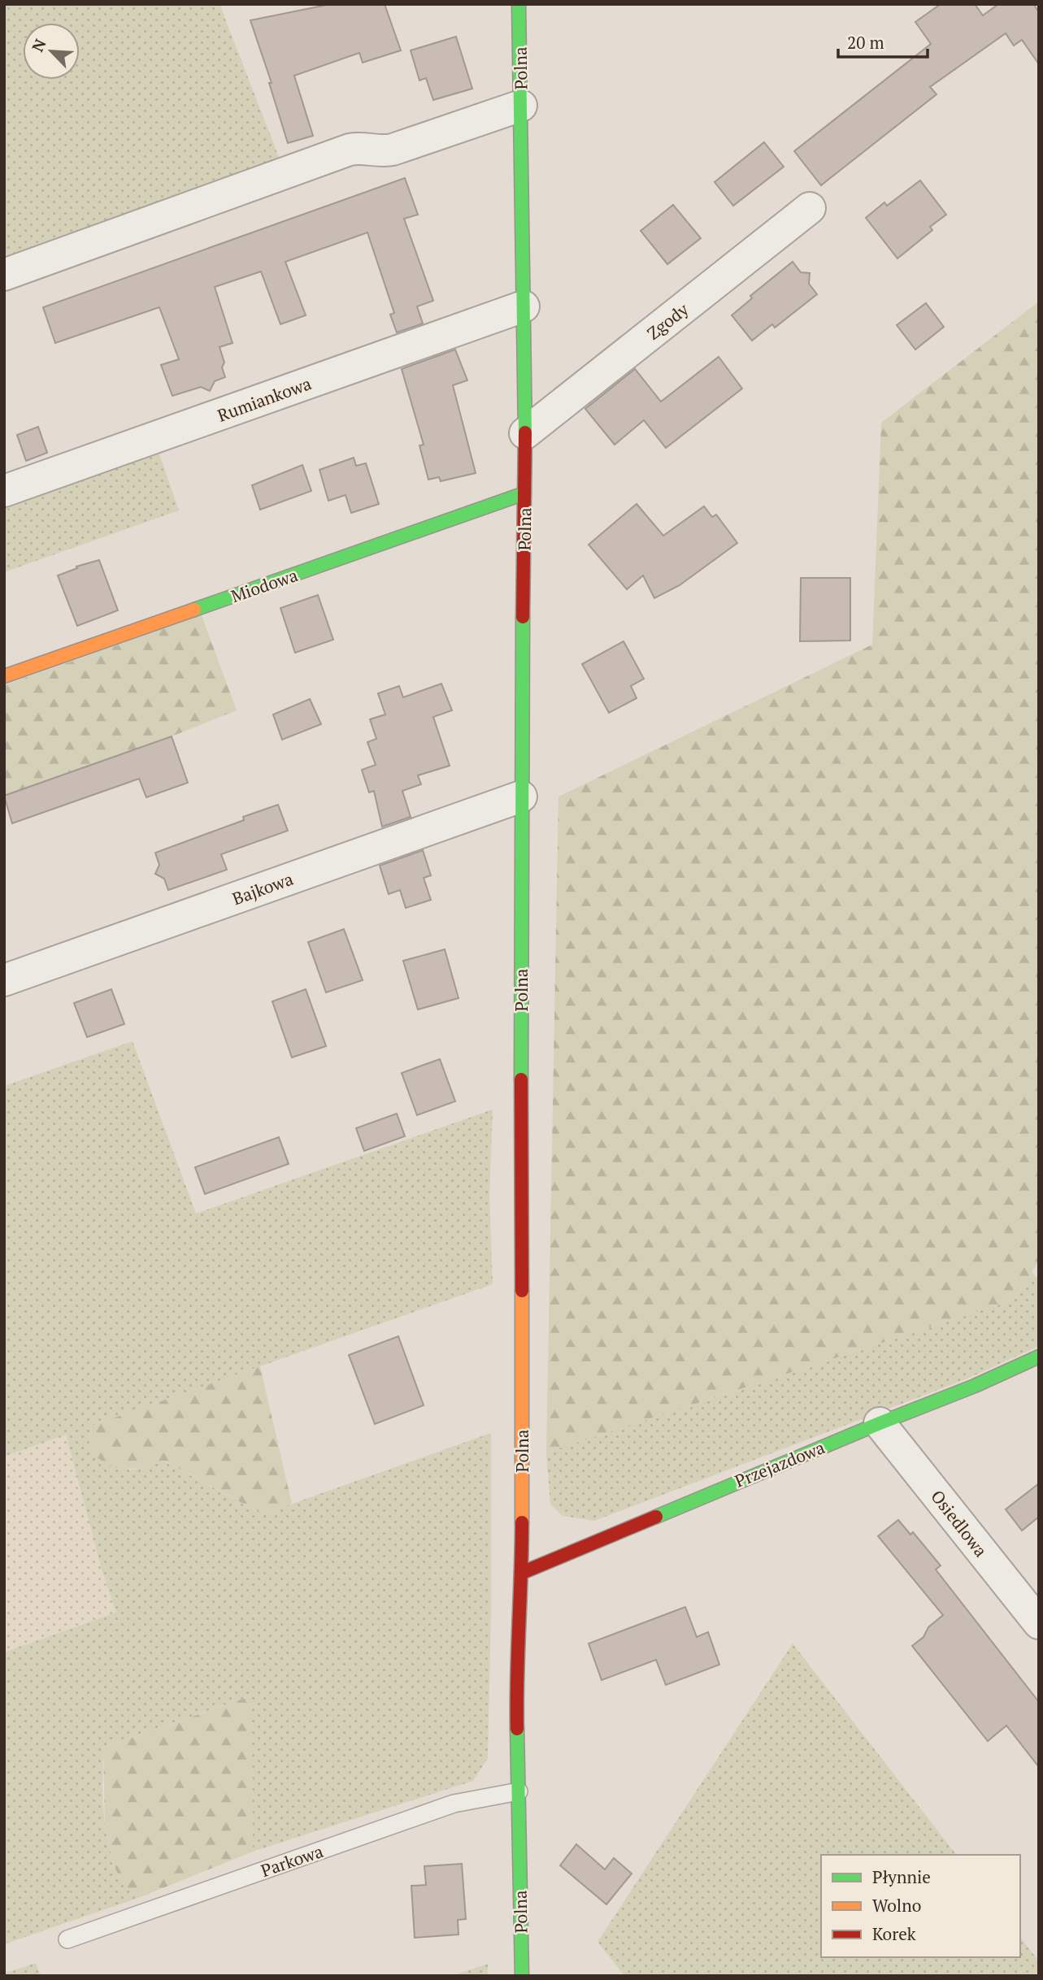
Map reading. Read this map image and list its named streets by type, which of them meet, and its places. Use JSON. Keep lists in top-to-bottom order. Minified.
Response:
{"streets":{"street":["Polna","Zgody","Rumiankowa","Miodowa","Bajkowa","Przejazdowa","Osiedlowa"],"lane":["Parkowa"]},"crossings":[["Polna","Zgody"],["Polna","Rumiankowa"],["Polna","Miodowa"],["Polna","Bajkowa"],["Polna","Przejazdowa"],["Polna","Parkowa"],["Przejazdowa","Osiedlowa"]],"legend":["Płynnie","Wolno","Korek"],"scale_bar":"20 m","north":"top left"}
